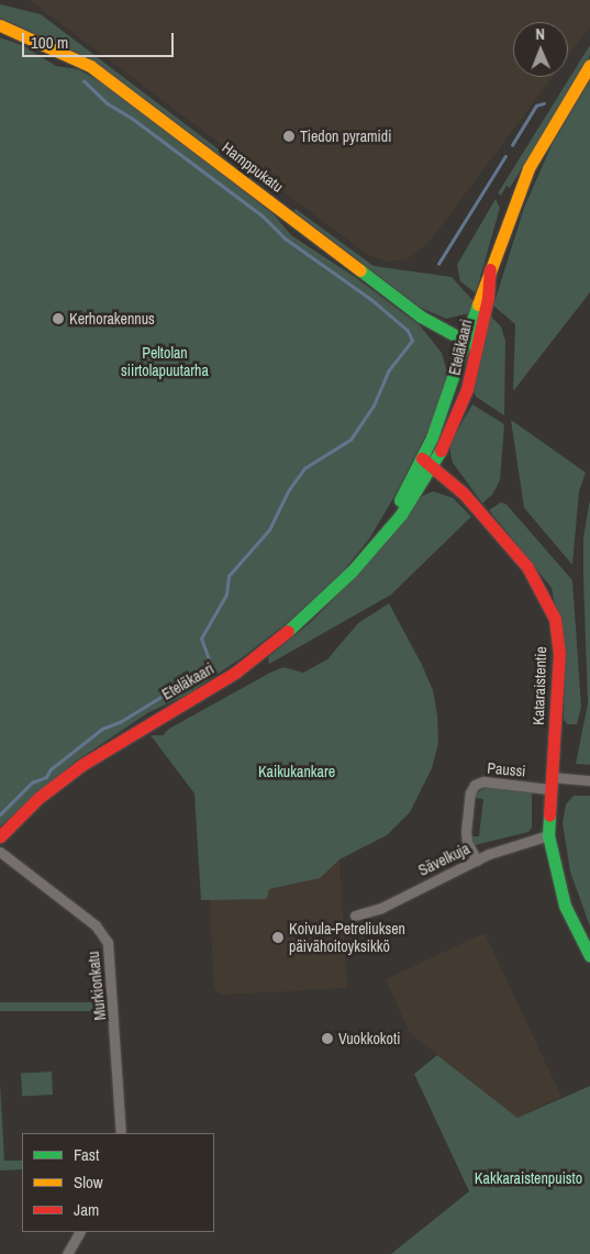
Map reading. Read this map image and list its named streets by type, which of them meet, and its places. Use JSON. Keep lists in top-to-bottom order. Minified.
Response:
{"streets":{"main road":["Hamppukatu","Eteläkaari","Kataraistentie"],"street":["Paussi","Sävelkuja","Murkionkatu"]},"crossings":[["Hamppukatu","Eteläkaari"],["Eteläkaari","Kataraistentie"],["Kataraistentie","Paussi"],["Kataraistentie","Sävelkuja"],["Paussi","Sävelkuja"]],"parks":["Peltolan siirtolapuutarha","Kaikukankare","Kakkaraistenpuisto"],"places":["Tiedon pyramidi","Kerhorakennus","Koivula-Petreliuksen päivähoitoyksikkö","Vuokkokoti"],"legend":["Fast","Slow","Jam"],"scale_bar":"100 m","north":"top"}
